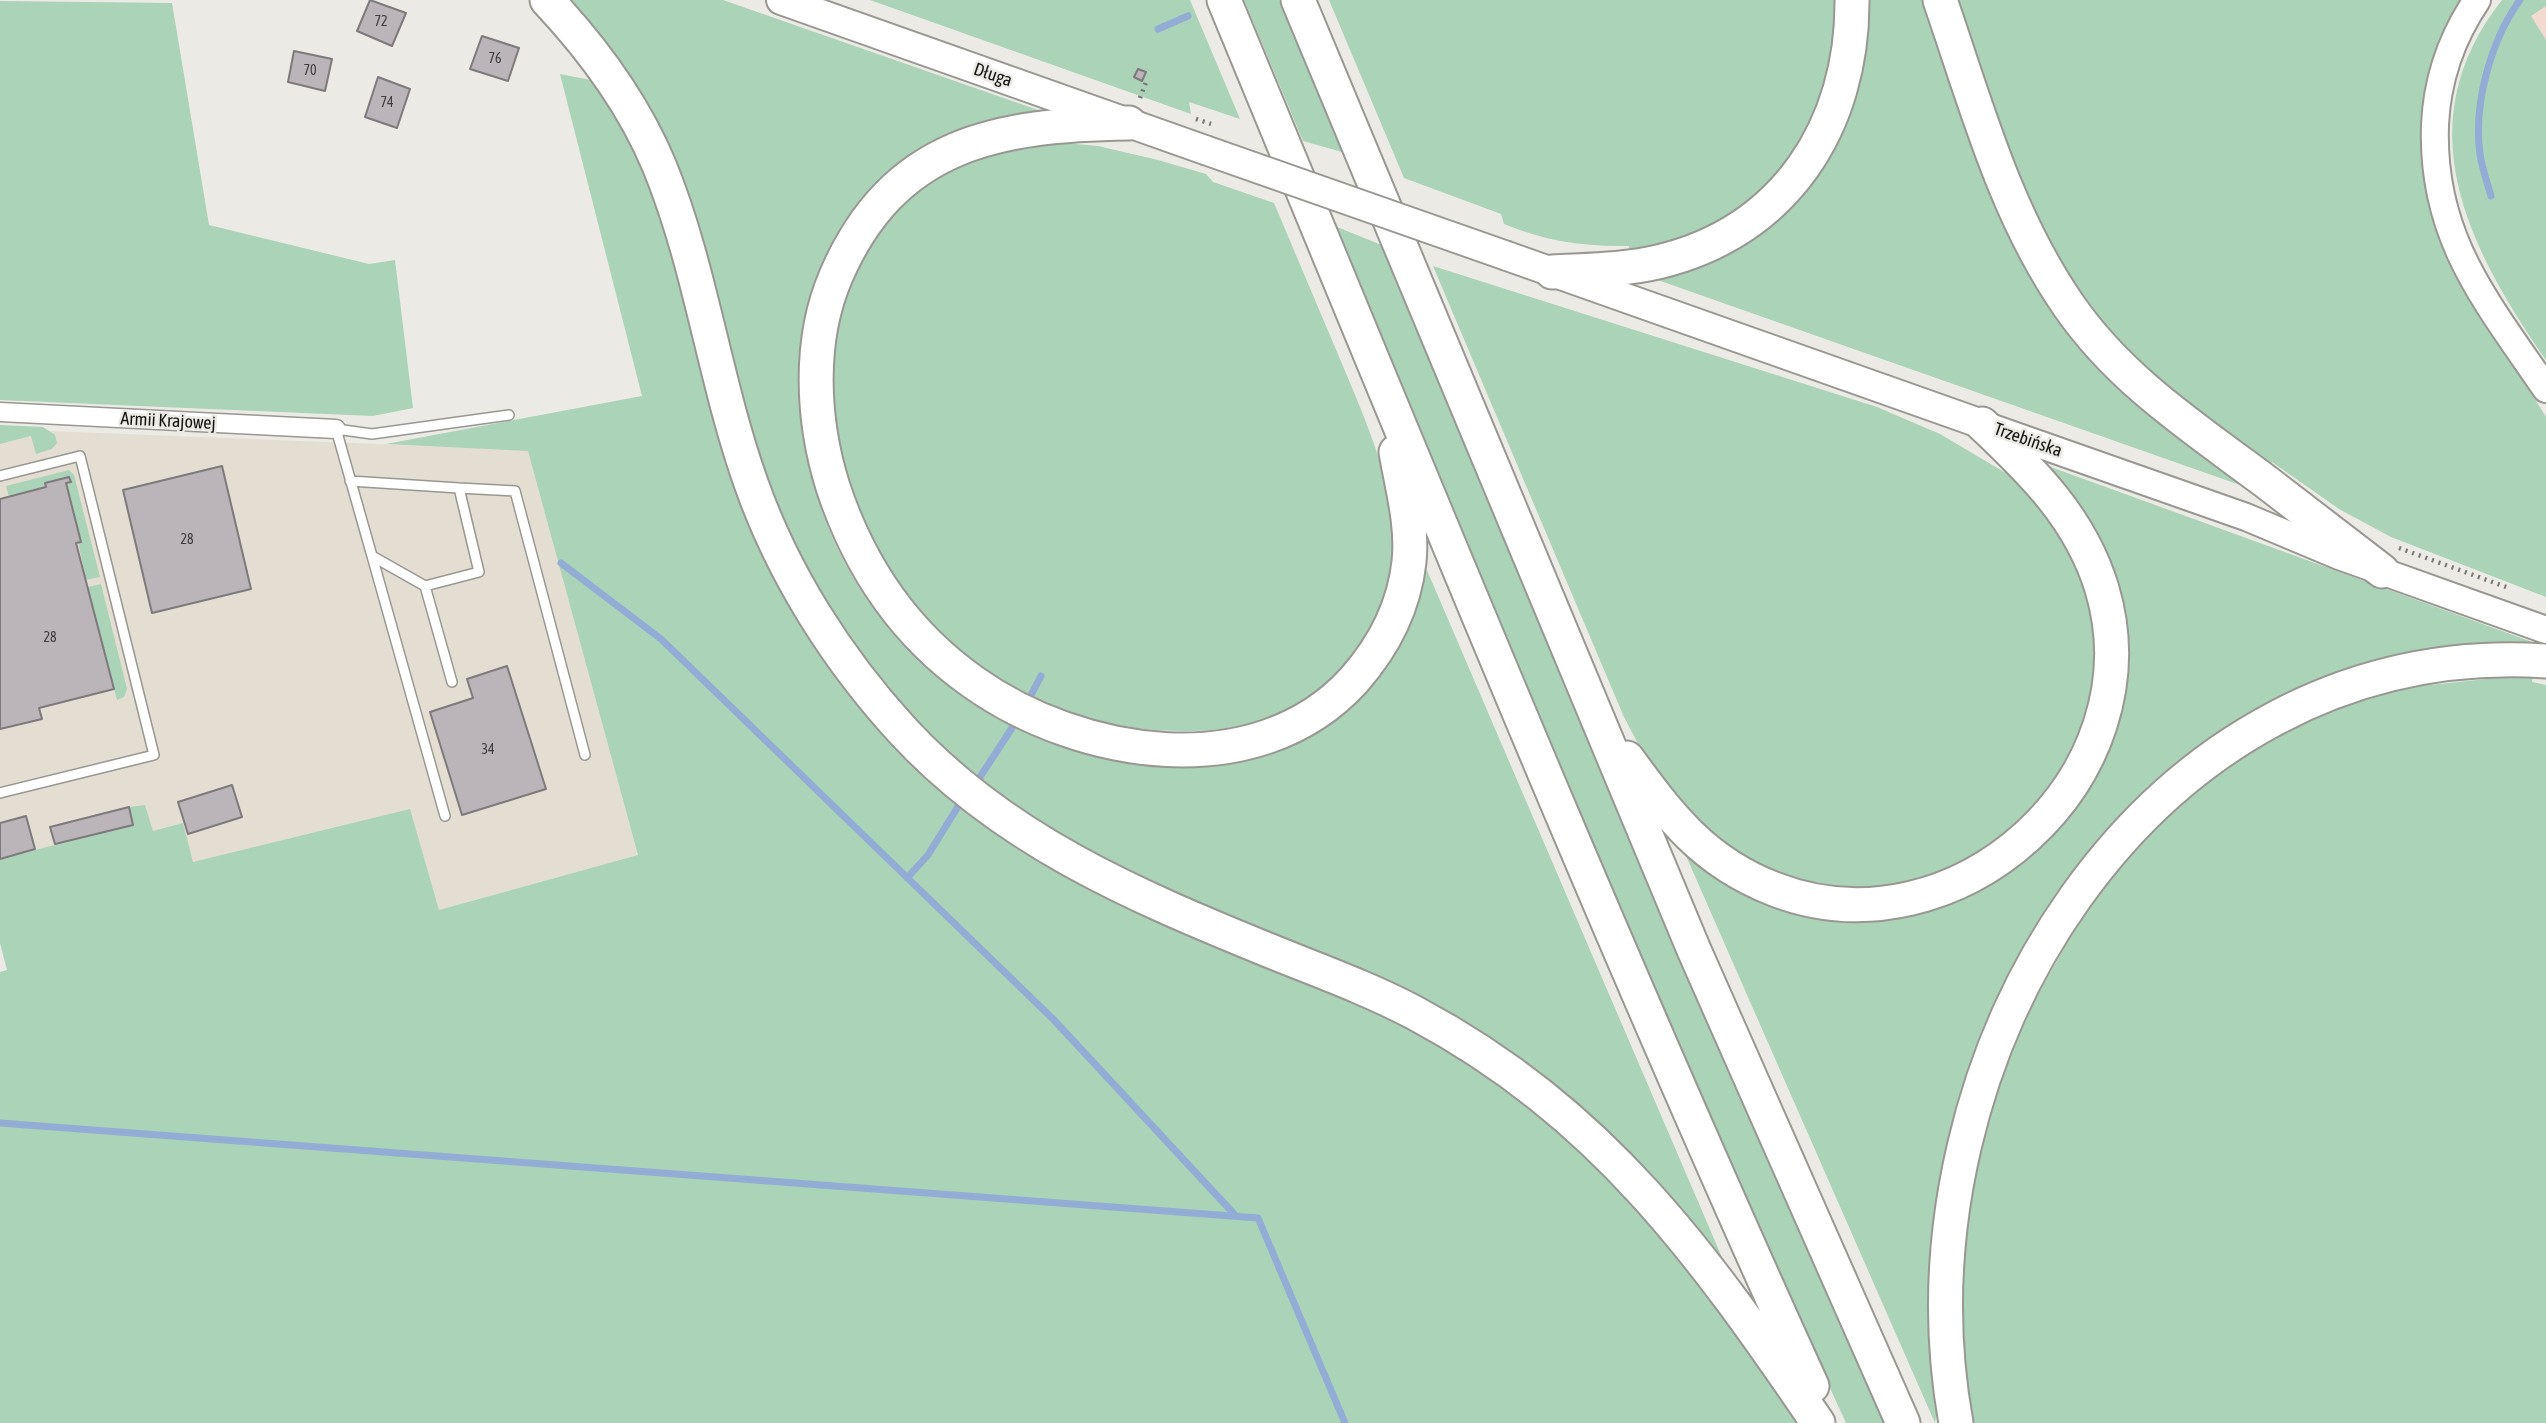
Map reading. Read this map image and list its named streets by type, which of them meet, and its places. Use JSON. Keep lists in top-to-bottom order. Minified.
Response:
{"streets":{"main road":["Długa","Trzebińska"],"street":["Armii Krajowej"]},"crossings":[["Długa","Trzebińska"]],"house_numbers":["72","76","70","74","28","28","34"]}
